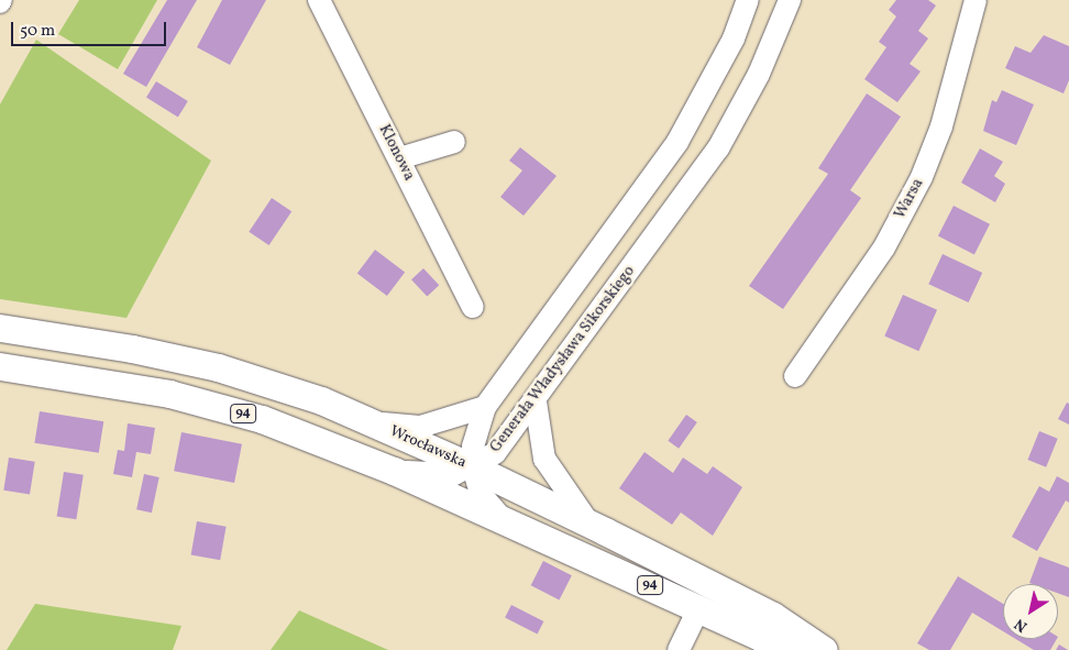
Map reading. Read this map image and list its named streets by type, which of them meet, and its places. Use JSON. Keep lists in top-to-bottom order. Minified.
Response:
{"streets":{"main road":["94","Wrocławska"],"street":["Klonowa","Warsa","Generała Władysława Sikorskiego"]},"crossings":[["Generała Władysława Sikorskiego","Wrocławska"]],"scale_bar":"50 m","north":"bottom left"}
